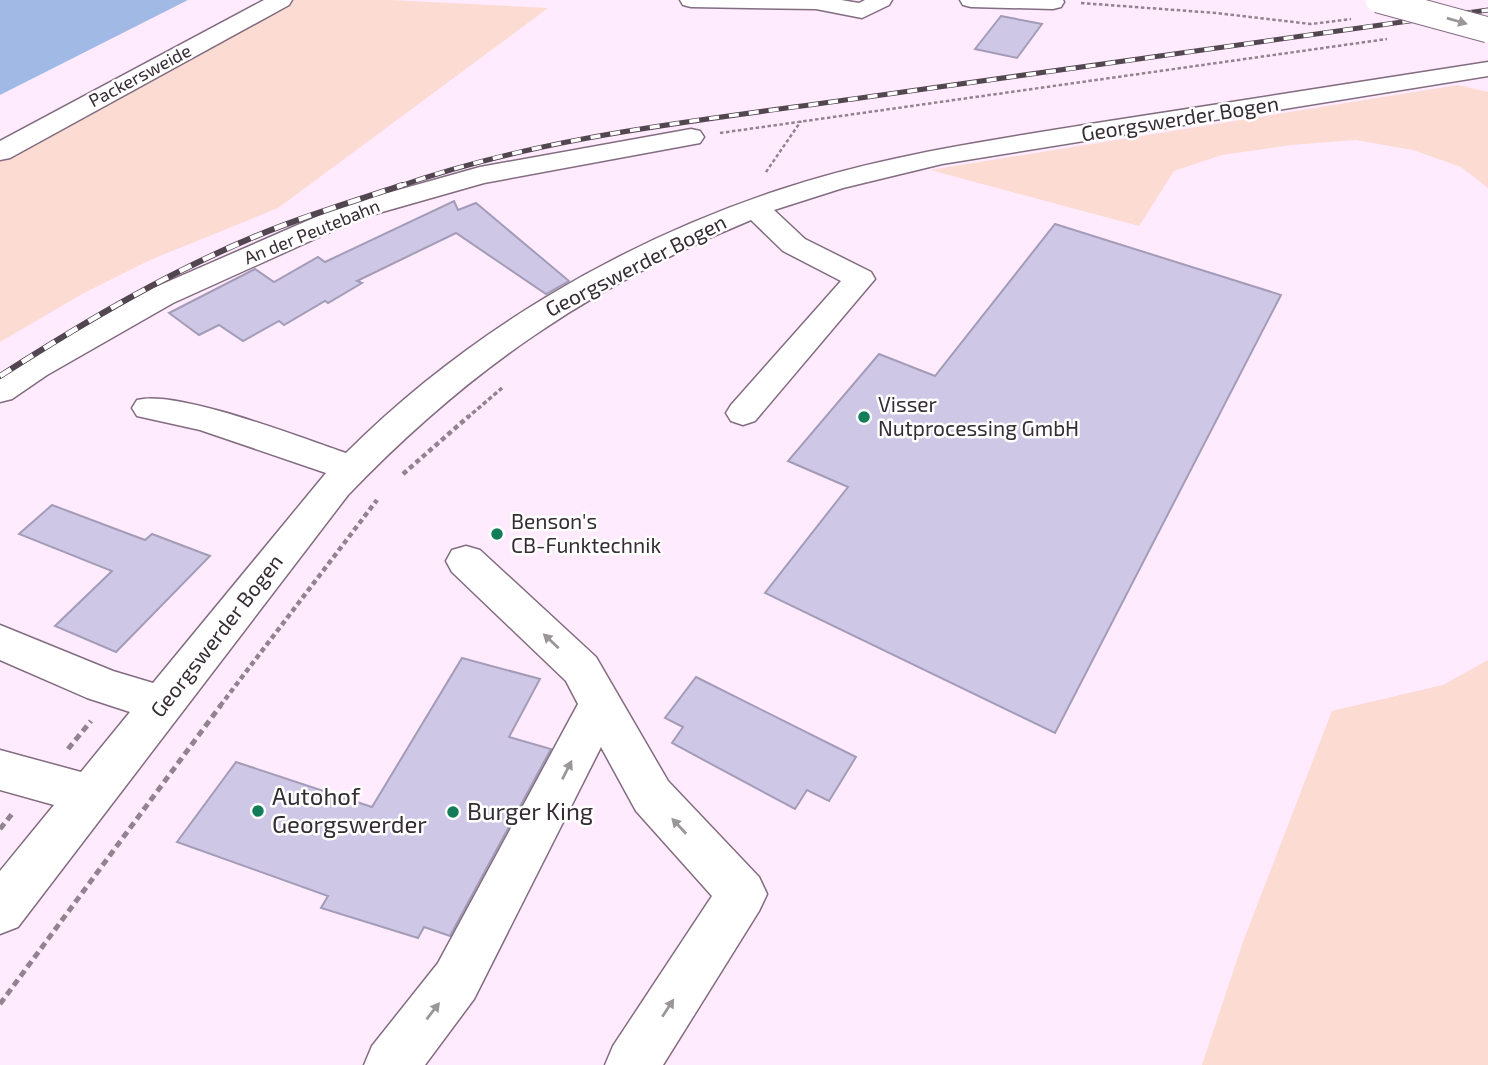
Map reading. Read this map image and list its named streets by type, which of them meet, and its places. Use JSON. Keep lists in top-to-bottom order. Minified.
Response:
{"streets":{"main road":["Packersweide","Georgswerder Bogen","An der Peutebahn"]},"places":["Visser Nutprocessing GmbH","Benson's CB-Funktechnik","Autohof Georgswerder","Burger King"]}
